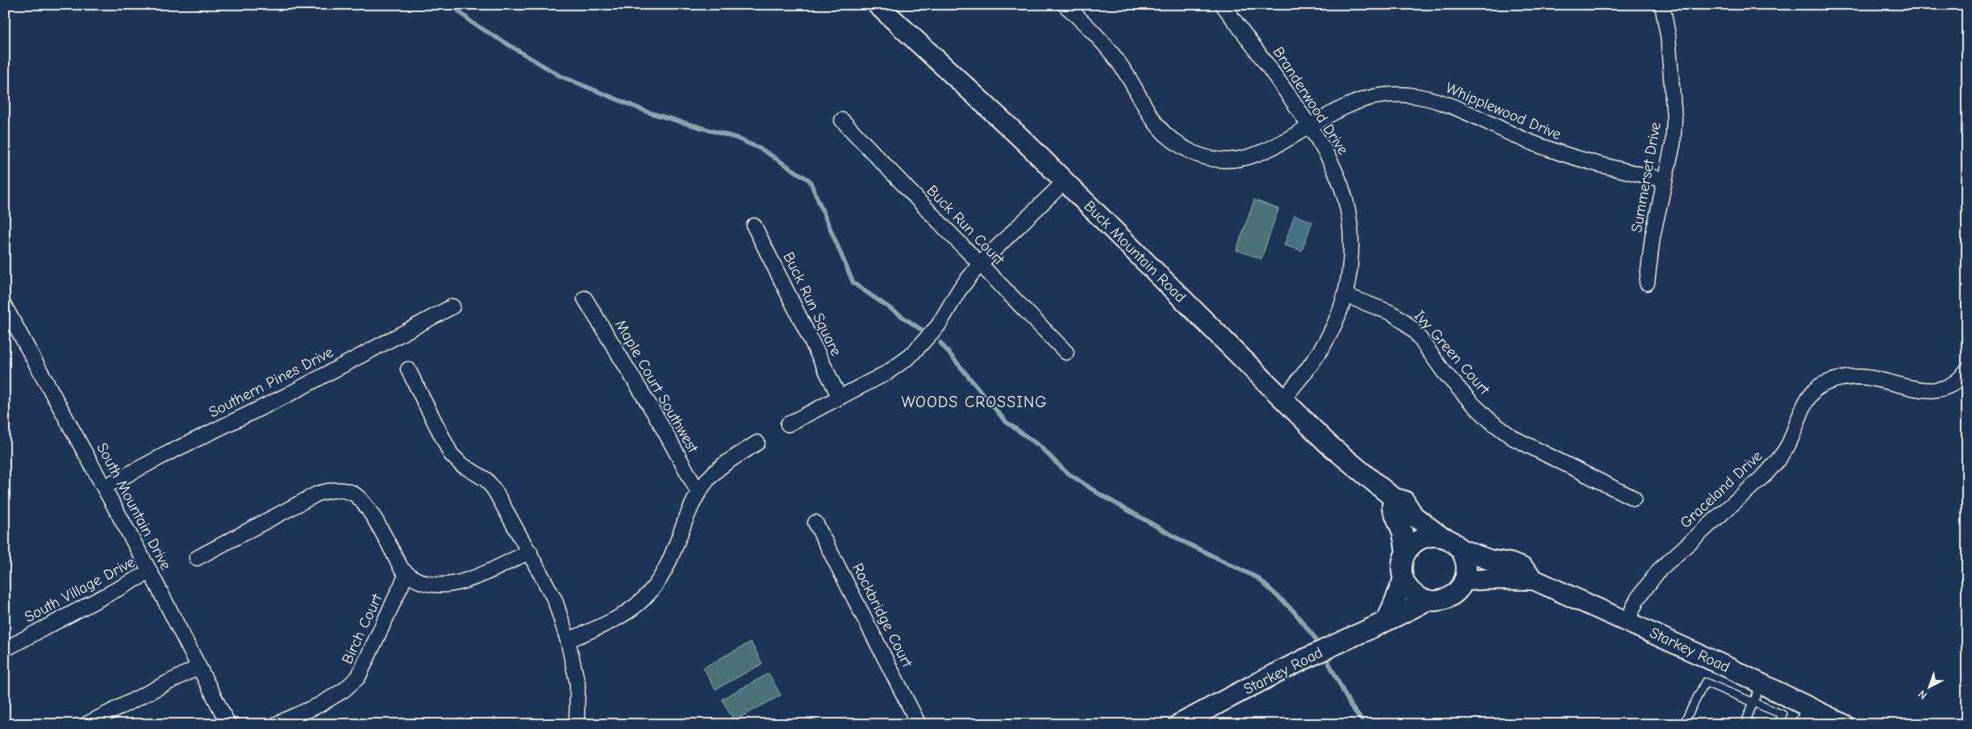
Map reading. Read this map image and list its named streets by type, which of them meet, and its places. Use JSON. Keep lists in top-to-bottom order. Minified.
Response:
{"streets":{"main road":["Buck Mountain Road","Starkey Road"],"street":["Branderwood Drive","Whipplewood Drive","Summerset Drive","Buck Run Court","Buck Run Square","Ivy Green Court","Southern Pines Drive","Maple Court Southwest","Graceland Drive","South Mountain Drive","South Village Drive","Rockbridge Court","Birch Court"]},"crossings":[["Branderwood Drive","Whipplewood Drive"],["Branderwood Drive","Buck Mountain Road"],["Branderwood Drive","Ivy Green Court"],["Whipplewood Drive","Summerset Drive"],["Buck Mountain Road","Starkey Road"],["Southern Pines Drive","South Mountain Drive"],["Graceland Drive","Starkey Road"],["South Mountain Drive","South Village Drive"]],"districts":["WOODS CROSSING"],"north":"bottom left"}
